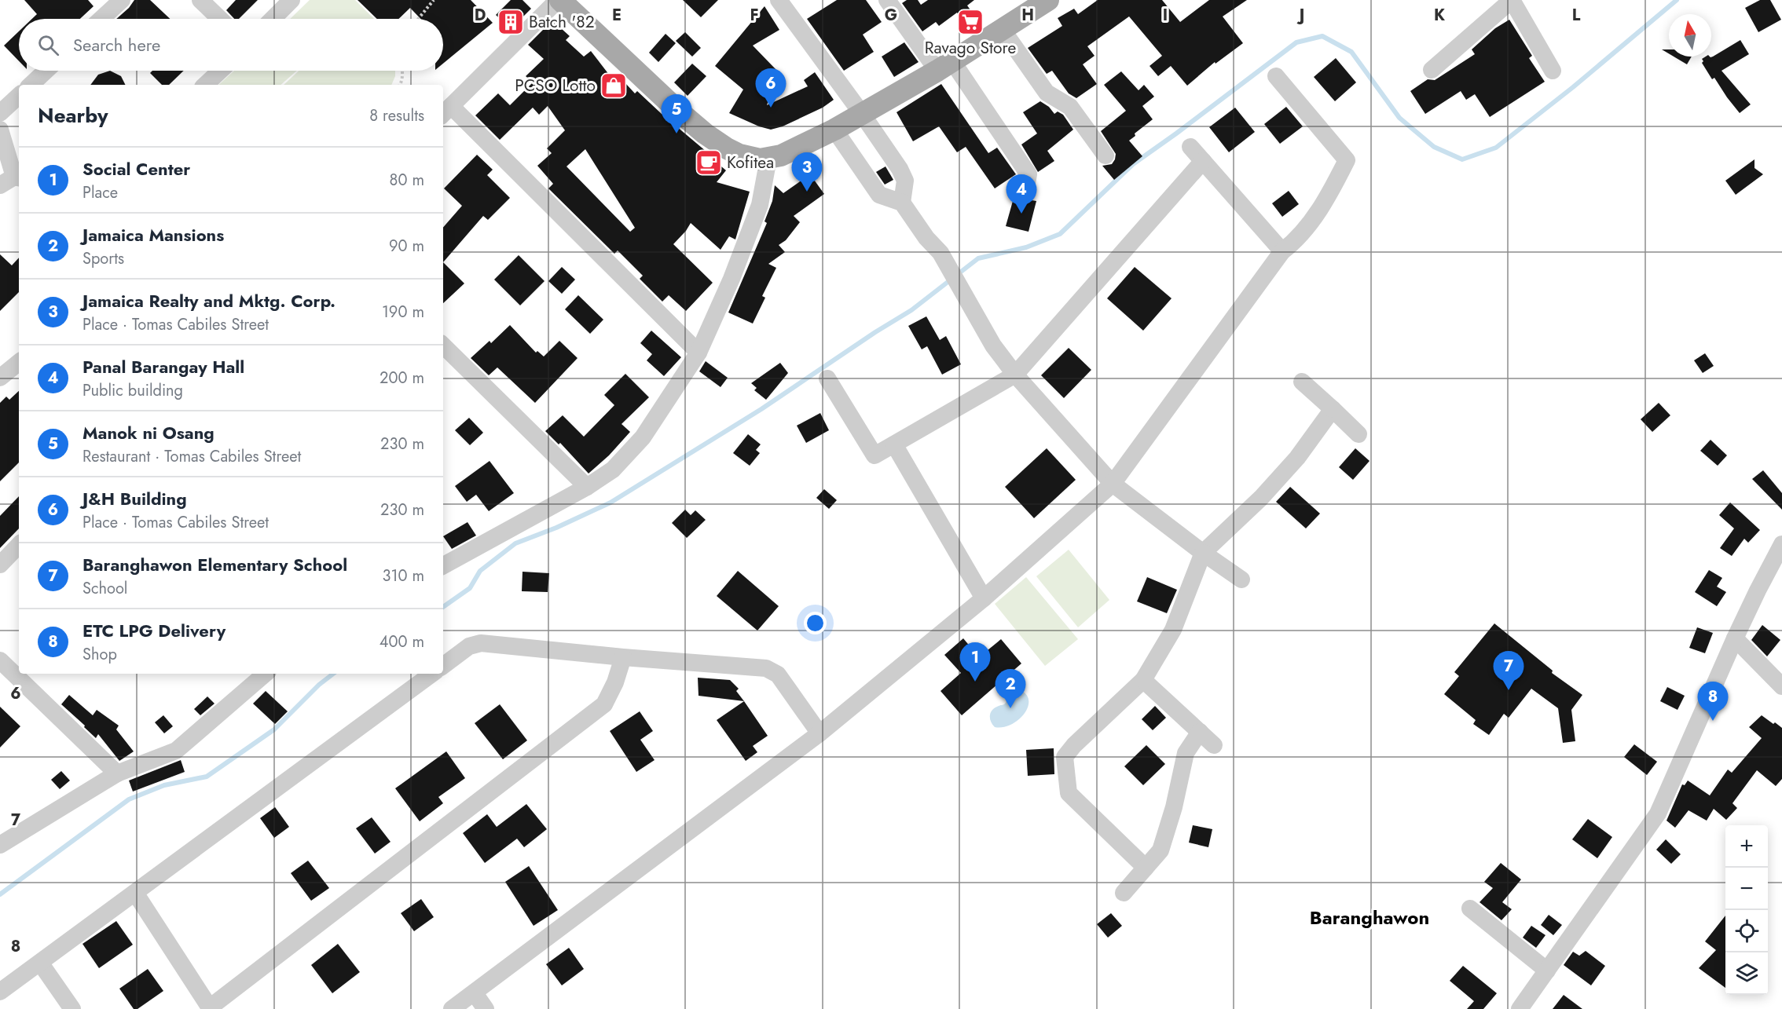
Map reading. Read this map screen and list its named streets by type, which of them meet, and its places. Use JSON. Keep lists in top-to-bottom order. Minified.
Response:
{"districts":["Baranghawon"],"places":{"building":["Batch '82"],"supermarket":["Ravago Store"],"shop":["PCSO Lotto"],"cafe":["Kofitea"]},"north":"top","page":{"search":"Search here","pins":["6","5","3","4","1","7","2","8"],"heading":["Nearby","8 results"],"list":[{"mark":"1","name":"Social Center","note":"Place","value":"80 m"},{"mark":"2","name":"Jamaica Mansions","note":"Sports","value":"90 m"},{"mark":"3","name":"Jamaica Realty and Mktg. Corp.","note":"Place · Tomas Cabiles Street","value":"190 m"},{"mark":"4","name":"Panal Barangay Hall","note":"Public building","value":"200 m"},{"mark":"5","name":"Manok ni Osang","note":"Restaurant · Tomas Cabiles Street","value":"230 m"},{"mark":"6","name":"J&H Building","note":"Place · Tomas Cabiles Street","value":"230 m"},{"mark":"7","name":"Baranghawon Elementary School","note":"School","value":"310 m"},{"mark":"8","name":"ETC LPG Delivery","note":"Shop","value":"400 m"}],"map_buttons":["+","−"]},"grid":{"columns":["D","E","F","G","H","I","J","K","L"],"rows":["6","7","8"]}}
